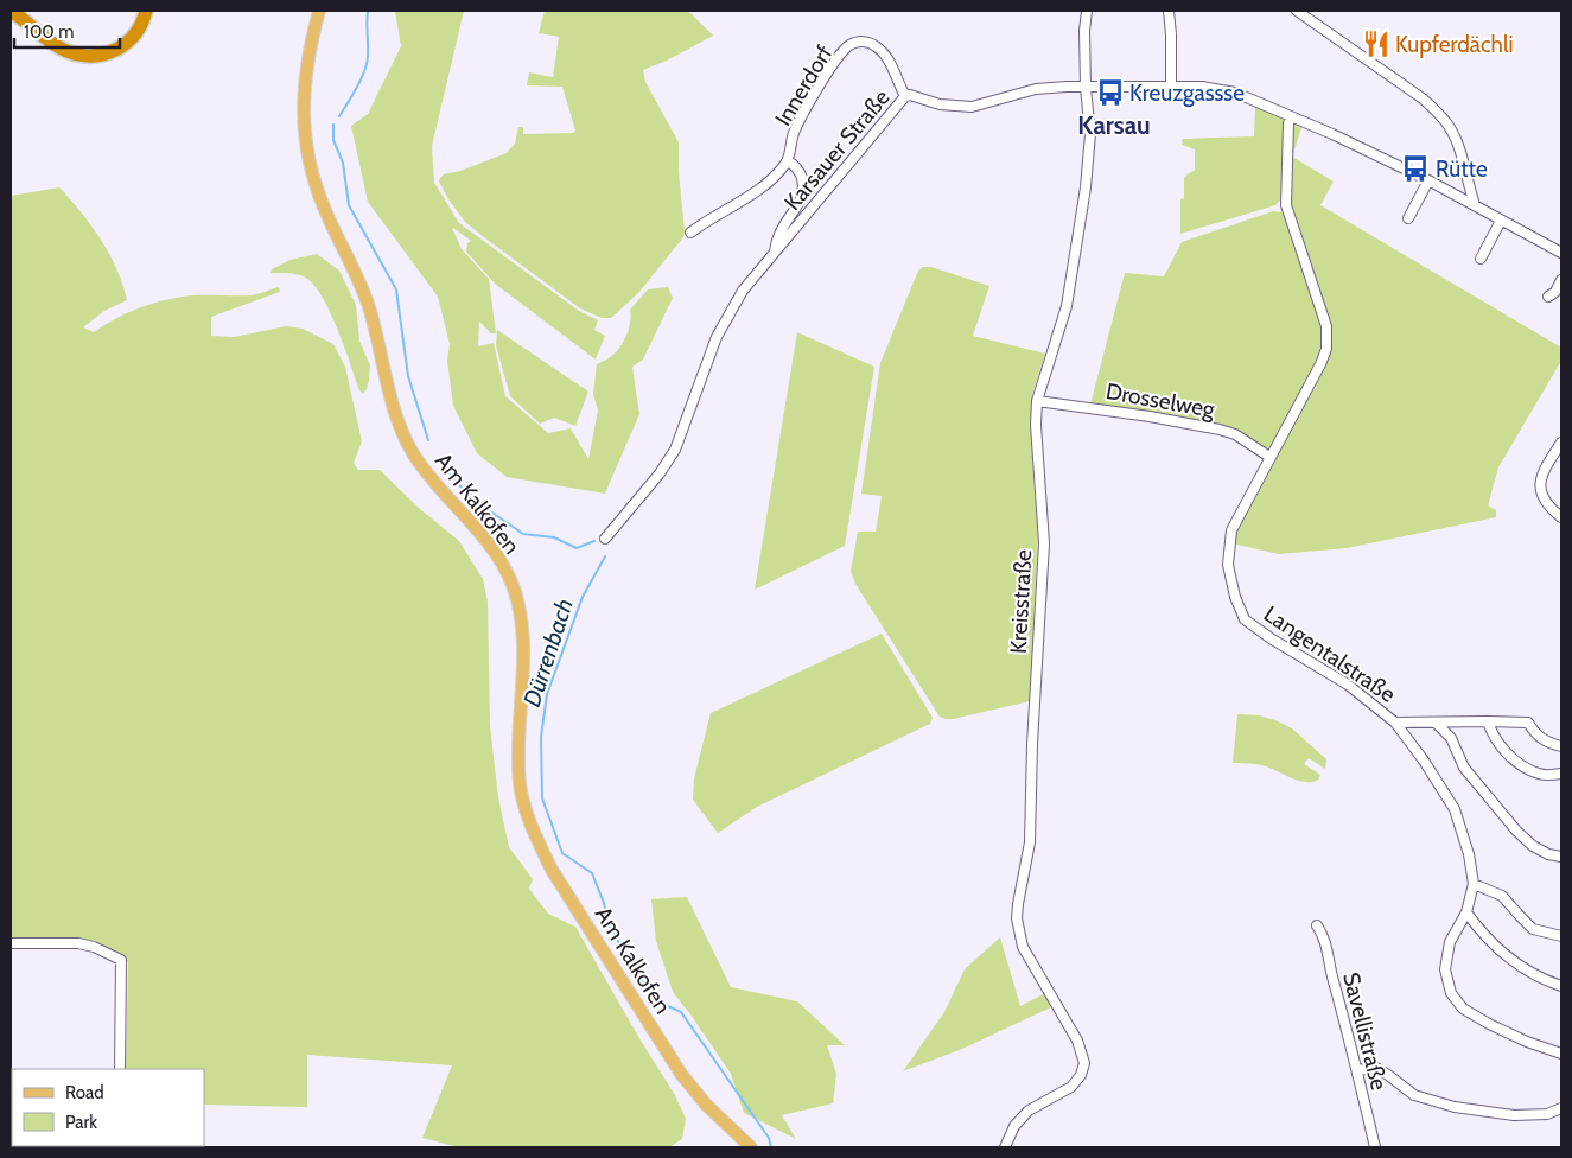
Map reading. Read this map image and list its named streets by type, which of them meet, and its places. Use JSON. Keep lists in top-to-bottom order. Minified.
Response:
{"streets":{"main road":["Am Kalkofen"],"street":["Innerdorf","Karsauer Straße","Drosselweg","Kreisstraße","Langentalstraße","Savellistraße"]},"crossings":[["Innerdorf","Karsauer Straße"],["Karsauer Straße","Kreisstraße"],["Karsauer Straße","Langentalstraße"],["Drosselweg","Kreisstraße"],["Drosselweg","Langentalstraße"]],"districts":["Karsau"],"water":["Dürrenbach"],"places":{"restaurant":["Kupferdächli"],"bus stop":["Kreuzgassse","Rütte"]},"legend":["Road","Park"],"scale_bar":"100 m"}
